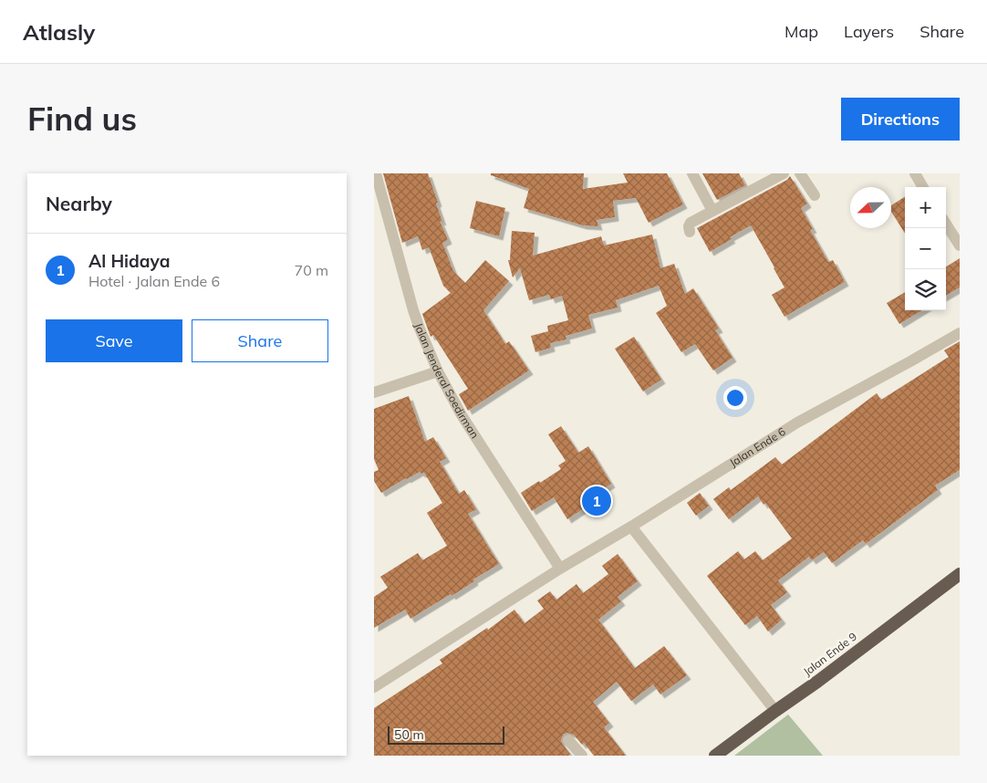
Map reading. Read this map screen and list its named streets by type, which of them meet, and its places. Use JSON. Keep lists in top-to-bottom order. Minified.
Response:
{"streets":{"highway":["Jalan Ende 9"],"street":["Jalan Jenderal Soedirman","Jalan Ende 6"]},"crossings":[["Jalan Jenderal Soedirman","Jalan Ende 6"]],"scale_bar":"50 m","north":"left","page":{"header":"Atlasly","nav":["Map","Layers","Share"],"buttons":["Directions",["Save","Share"]],"title":"Find us","heading":"Nearby","map_buttons":["+","−"],"list":[{"mark":"1","name":"Al Hidaya","note":"Hotel · Jalan Ende 6","value":"70 m"}],"pins":"1","scale":"50 m"}}
